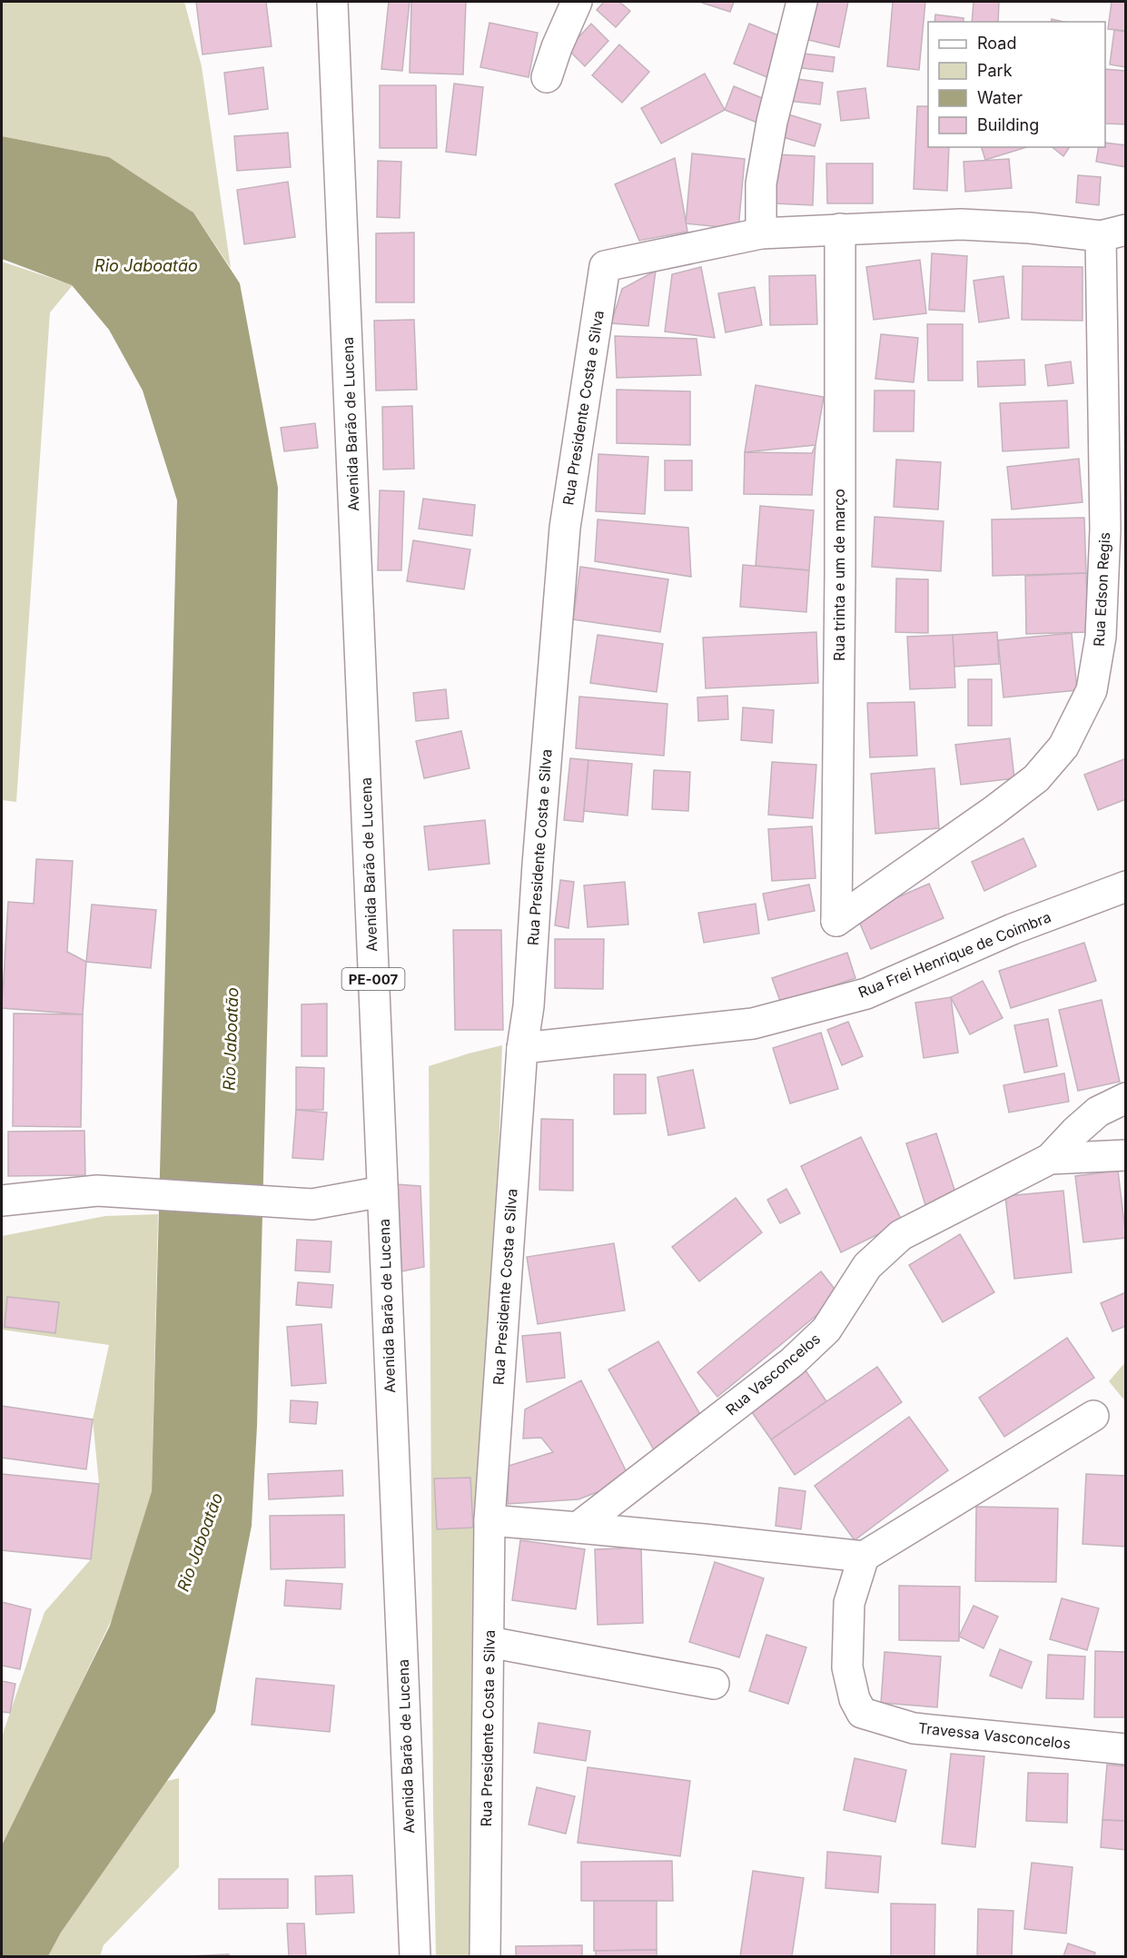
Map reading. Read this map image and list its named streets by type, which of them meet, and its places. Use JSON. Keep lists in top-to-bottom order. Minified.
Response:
{"streets":{"street":["Rua Presidente Costa e Silva","Avenida Barão de Lucena","Rua trinta e um de março","Rua Edson Regis","Rua Frei Henrique de Coimbra","PE-007","Rua Vasconcelos","Travessa Vasconcelos"]},"crossings":[["Rua Presidente Costa e Silva","Rua trinta e um de março"],["Rua Presidente Costa e Silva","Rua Edson Regis"],["Rua Presidente Costa e Silva","Rua Frei Henrique de Coimbra"],["Rua trinta e um de março","Rua Edson Regis"]],"water":["Rio Jaboatão"],"legend":["Road","Park","Water","Building"]}
